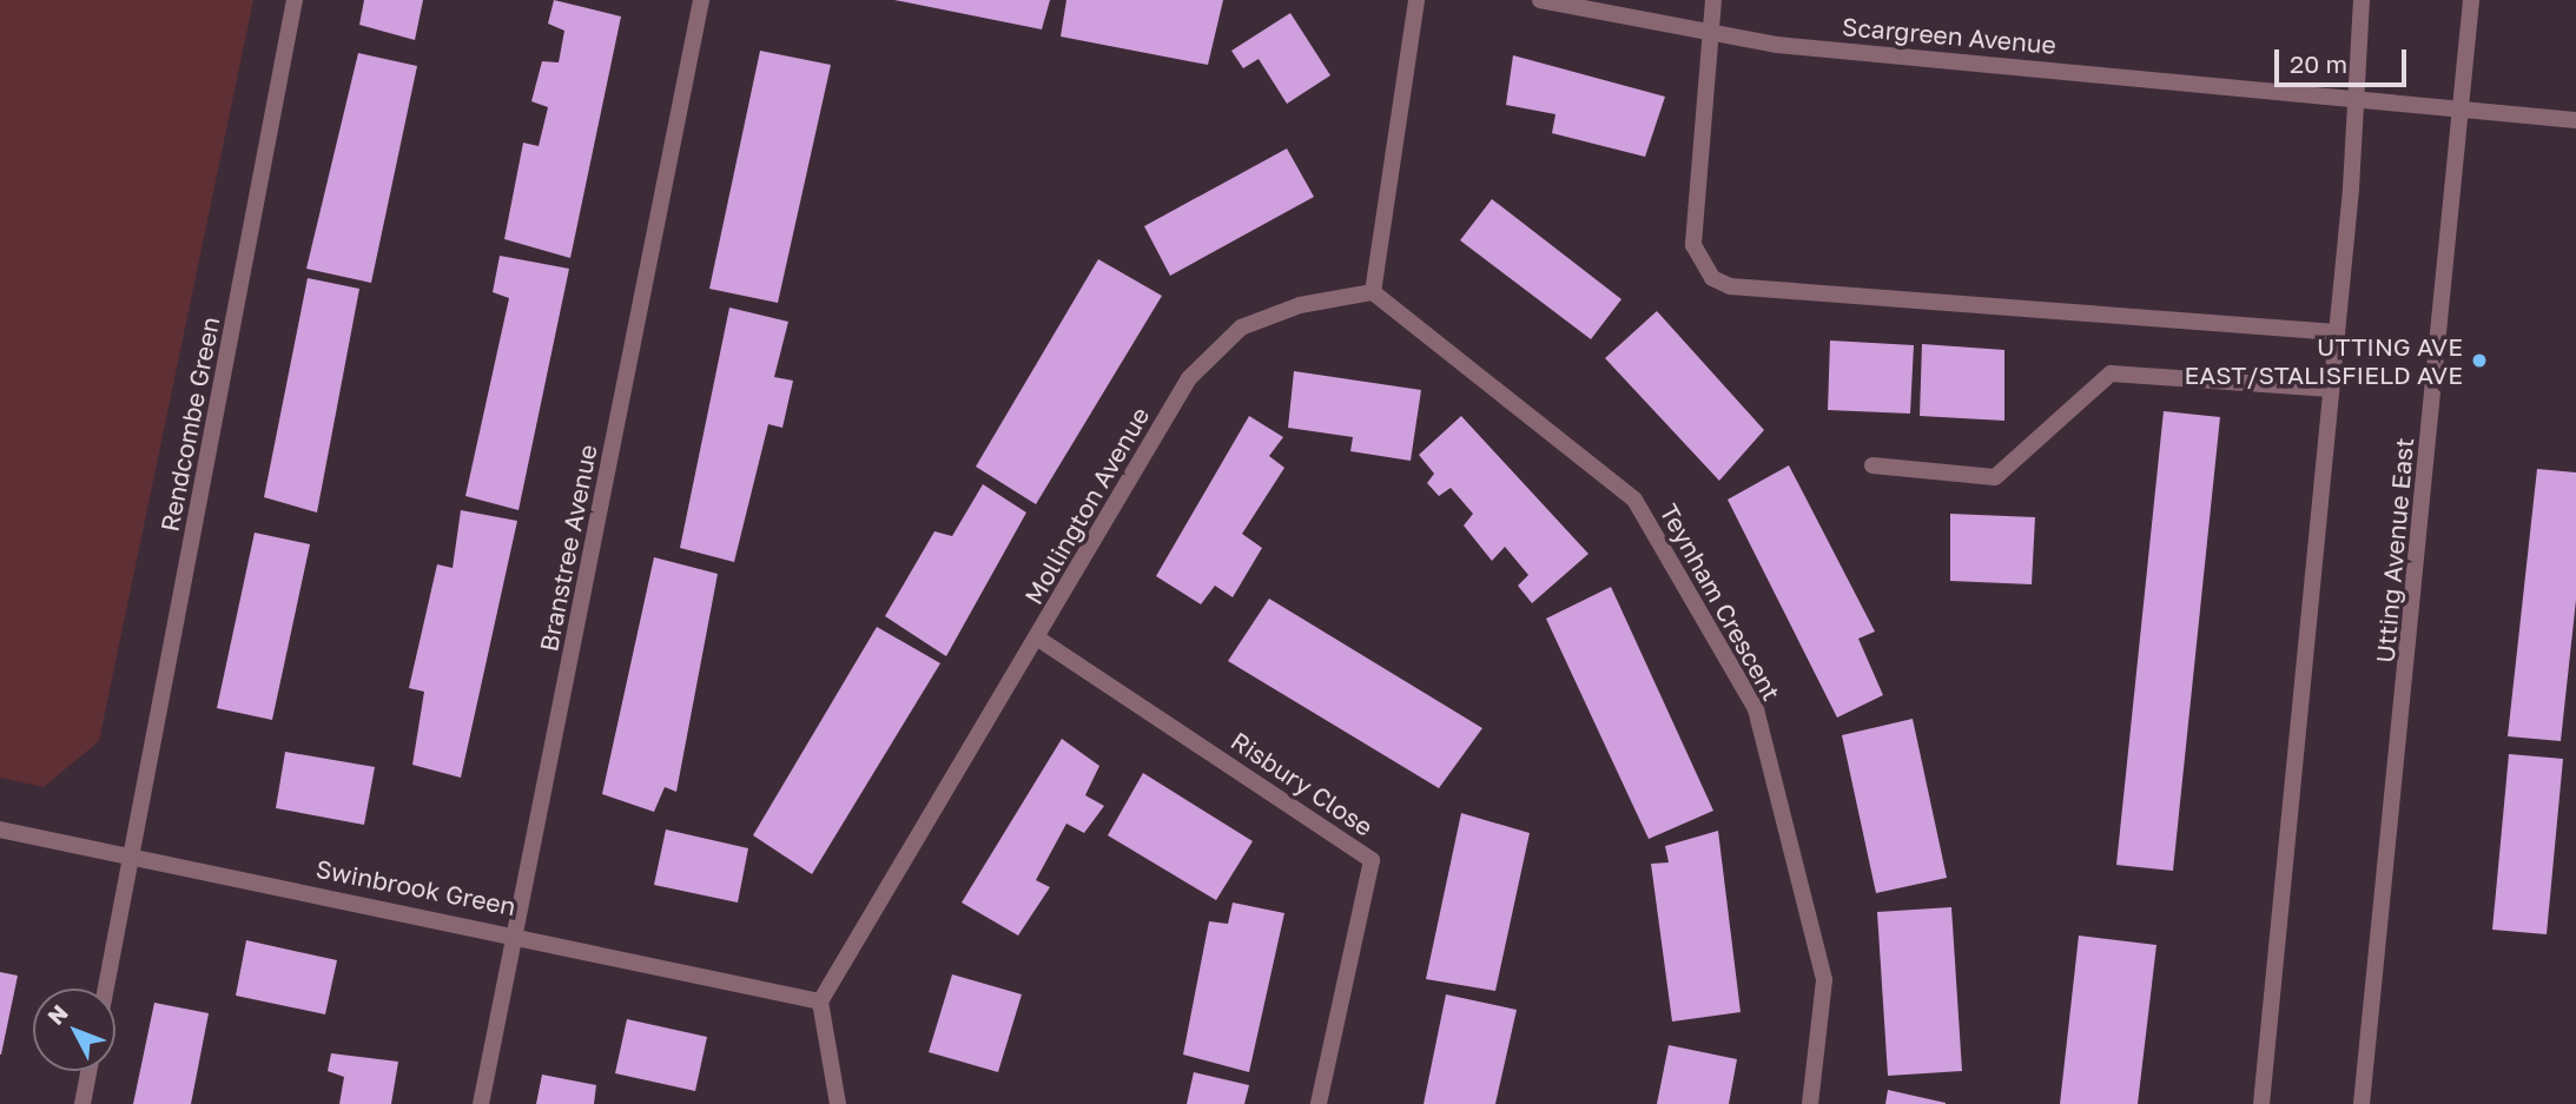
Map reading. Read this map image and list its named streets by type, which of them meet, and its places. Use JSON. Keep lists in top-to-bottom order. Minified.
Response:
{"streets":{"street":["Scargreen Avenue","Rendcombe Green","Mollington Avenue","Branstree Avenue","Utting Avenue East","Teynham Crescent","Risbury Close","Swinbrook Green"]},"crossings":[["Scargreen Avenue","Utting Avenue East"],["Rendcombe Green","Swinbrook Green"],["Mollington Avenue","Teynham Crescent"],["Mollington Avenue","Risbury Close"],["Mollington Avenue","Swinbrook Green"],["Branstree Avenue","Swinbrook Green"]],"places":["UTTING AVE EAST/STALISFIELD AVE"],"scale_bar":"20 m","north":"top left"}
